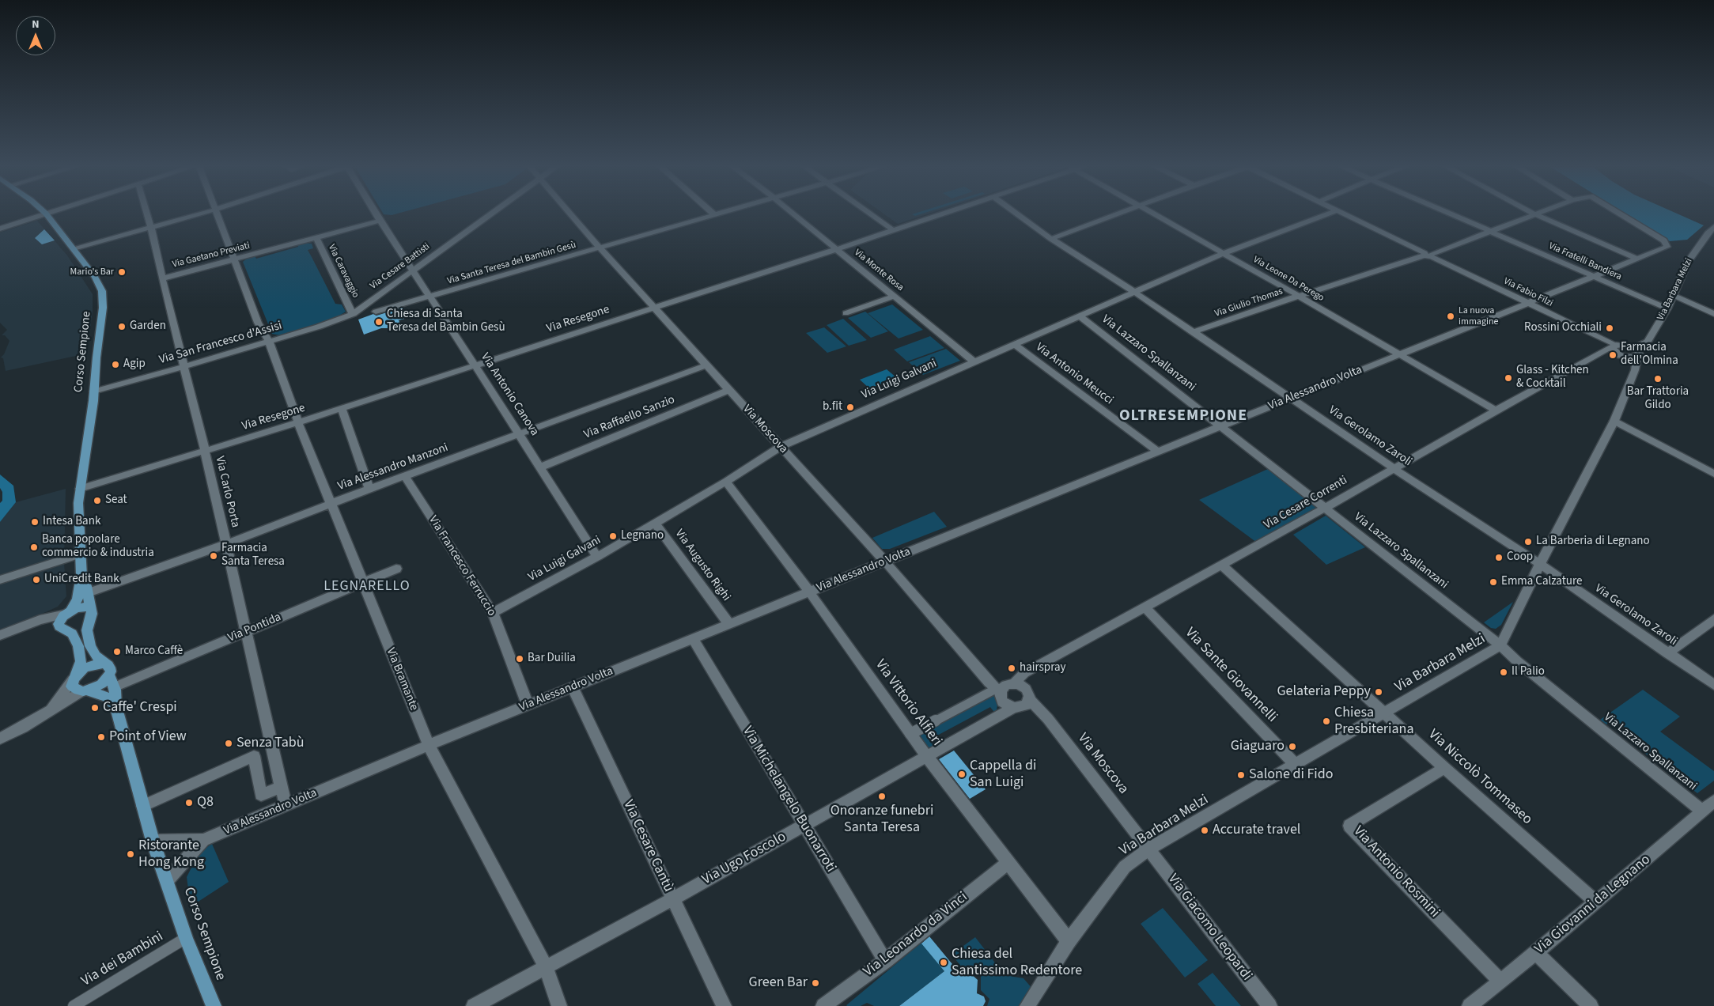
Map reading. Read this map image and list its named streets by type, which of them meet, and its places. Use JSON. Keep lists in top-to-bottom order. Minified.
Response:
{"streets":{"main road":["Corso Sempione"],"street":["Via Gaetano Previati","Via Fratelli Bandiera","Via Santa Teresa del Bambin Gesù","Via Cesare Battisti","Via Monte Rosa","Via Caravaggio","Via Leone Da Perego","Via Barbara Melzi","Via Fabio Filzi","Via Giulio Thomas","Via Resegone","Via San Francesco d'Assisi","Via Lazzaro Spallanzani","Via Antonio Meucci","Via Luigi Galvani","Via Alessandro Volta","Via Antonio Canova","Via Raffaello Sanzio","Via Moscova","Via Gerolamo Zaroli","Via Alessandro Manzoni","Via Carlo Porta","Via Cesare Correnti","Via Augusto Righi","Via Francesco Ferruccio","Via Pontida","Via Sante Giovannelli","Via Bramante","Via Vittorio Alfieri","Via Niccolò Tommaseo","Via Michelangelo Buonarroti","Via Cesare Cantù","Via Ugo Foscolo","Via Antonio Rosmini","Via Giovanni da Legnano","Via Giacomo Leopardi","Via Leonardo da Vinci","Via dei Bambini"]},"crossings":[["Via Gaetano Previati","Via Caravaggio"],["Via Gaetano Previati","Via Antonio Canova"],["Via Gaetano Previati","Via Carlo Porta"],["Via Gaetano Previati","Via Bramante"],["Via Fratelli Bandiera","Via Barbara Melzi"],["Via Fratelli Bandiera","Via Giulio Thomas"],["Via Fratelli Bandiera","Via Alessandro Volta"],["Via Santa Teresa del Bambin Gesù","Via Antonio Canova"],["Via Santa Teresa del Bambin Gesù","Via Moscova"],["Via Cesare Battisti","Via Caravaggio"],["Via Cesare Battisti","Via San Francesco d'Assisi"],["Via Cesare Battisti","Via Antonio Canova"],["Via Monte Rosa","Via Resegone"],["Via Monte Rosa","Via Luigi Galvani"],["Via Caravaggio","Via San Francesco d'Assisi"],["Via Leone Da Perego","Via Giulio Thomas"],["Via Leone Da Perego","Via Luigi Galvani"],["Via Leone Da Perego","Via Alessandro Volta"],["Via Leone Da Perego","Via Cesare Correnti"],["Via Barbara Melzi","Via Lazzaro Spallanzani"],["Via Barbara Melzi","Via Moscova"],["Via Barbara Melzi","Via Gerolamo Zaroli"],["Via Barbara Melzi","Via Sante Giovannelli"],["Via Barbara Melzi","Via Vittorio Alfieri"],["Via Barbara Melzi","Via Niccolò Tommaseo"],["Via Barbara Melzi","Via Giacomo Leopardi"],["Via Fabio Filzi","Via Giulio Thomas"],["Via Fabio Filzi","Via Alessandro Volta"],["Via Fabio Filzi","Via Cesare Correnti"],["Via Giulio Thomas","Via Alessandro Volta"],["Via Giulio Thomas","Via Gerolamo Zaroli"],["Via Resegone","Corso Sempione"],["Via Resegone","Via Antonio Canova"],["Via Resegone","Via Moscova"],["Via Resegone","Via Carlo Porta"],["Via Resegone","Via Bramante"],["Via San Francesco d'Assisi","Corso Sempione"],["Via San Francesco d'Assisi","Via Carlo Porta"],["Via San Francesco d'Assisi","Via Bramante"],["Corso Sempione","Via Alessandro Volta"],["Corso Sempione","Via Alessandro Manzoni"],["Corso Sempione","Via Pontida"],["Corso Sempione","Via dei Bambini"],["Via Lazzaro Spallanzani","Via Luigi Galvani"],["Via Lazzaro Spallanzani","Via Alessandro Volta"],["Via Lazzaro Spallanzani","Via Cesare Correnti"],["Via Lazzaro Spallanzani","Via Giovanni da Legnano"],["Via Antonio Meucci","Via Luigi Galvani"],["Via Antonio Meucci","Via Alessandro Volta"],["Via Luigi Galvani","Via Antonio Canova"],["Via Luigi Galvani","Via Moscova"],["Via Luigi Galvani","Via Gerolamo Zaroli"],["Via Luigi Galvani","Via Augusto Righi"],["Via Luigi Galvani","Via Francesco Ferruccio"],["Via Luigi Galvani","Via Vittorio Alfieri"],["Via Alessandro Volta","Via Moscova"],["Via Alessandro Volta","Via Gerolamo Zaroli"],["Via Alessandro Volta","Via Carlo Porta"],["Via Alessandro Volta","Via Augusto Righi"],["Via Alessandro Volta","Via Francesco Ferruccio"],["Via Alessandro Volta","Via Bramante"],["Via Alessandro Volta","Via Vittorio Alfieri"],["Via Alessandro Volta","Via Michelangelo Buonarroti"],["Via Alessandro Volta","Via Cesare Cantù"],["Via Antonio Canova","Via Raffaello Sanzio"],["Via Antonio Canova","Via Alessandro Manzoni"],["Via Raffaello Sanzio","Via Moscova"],["Via Moscova","Via Alessandro Manzoni"],["Via Moscova","Via Cesare Correnti"],["Via Moscova","Via Ugo Foscolo"],["Via Moscova","Via Giacomo Leopardi"],["Via Gerolamo Zaroli","Via Cesare Correnti"],["Via Alessandro Manzoni","Via Carlo Porta"],["Via Alessandro Manzoni","Via Francesco Ferruccio"],["Via Alessandro Manzoni","Via Bramante"],["Via Carlo Porta","Via Pontida"],["Via Cesare Correnti","Via Sante Giovannelli"],["Via Cesare Correnti","Via Niccolò Tommaseo"],["Via Cesare Correnti","Via Ugo Foscolo"],["Via Pontida","Via Bramante"],["Via Bramante","Via Ugo Foscolo"],["Via Vittorio Alfieri","Via Ugo Foscolo"],["Via Vittorio Alfieri","Via Leonardo da Vinci"],["Via Niccolò Tommaseo","Via Antonio Rosmini"],["Via Niccolò Tommaseo","Via Giovanni da Legnano"],["Via Michelangelo Buonarroti","Via Ugo Foscolo"],["Via Michelangelo Buonarroti","Via Leonardo da Vinci"],["Via Cesare Cantù","Via Ugo Foscolo"],["Via Antonio Rosmini","Via Giovanni da Legnano"]],"districts":["OLTRESEMPIONE","LEGNARELLO"],"places":["Mario's Bar","La nuova immagine","Chiesa di Santa Teresa del Bambin Gesù","Garden","Rossini Occhiali","Farmacia dell'Olmina","Agip","Glass - Kitchen & Cocktail","Bar Trattoria Gildo","b.fit","Seat","Intesa Bank","Legnano","La Barberia di Legnano","Banca popolare commercio & industria","Farmacia Santa Teresa","Coop","UniCredit Bank","Emma Calzature","Marco Caffè","Bar Duilia","hairspray","Il Palio","Gelateria Peppy","Caffe' Crespi","Chiesa Presbiteriana","Point of View","Senza Tabù","Giaguaro","Cappella di San Luigi","Salone di Fido","Onoranze funebri Santa Teresa","Q8","Accurate travel","Ristorante Hong Kong","Chiesa del Santissimo Redentore","Green Bar"],"north":"top"}
